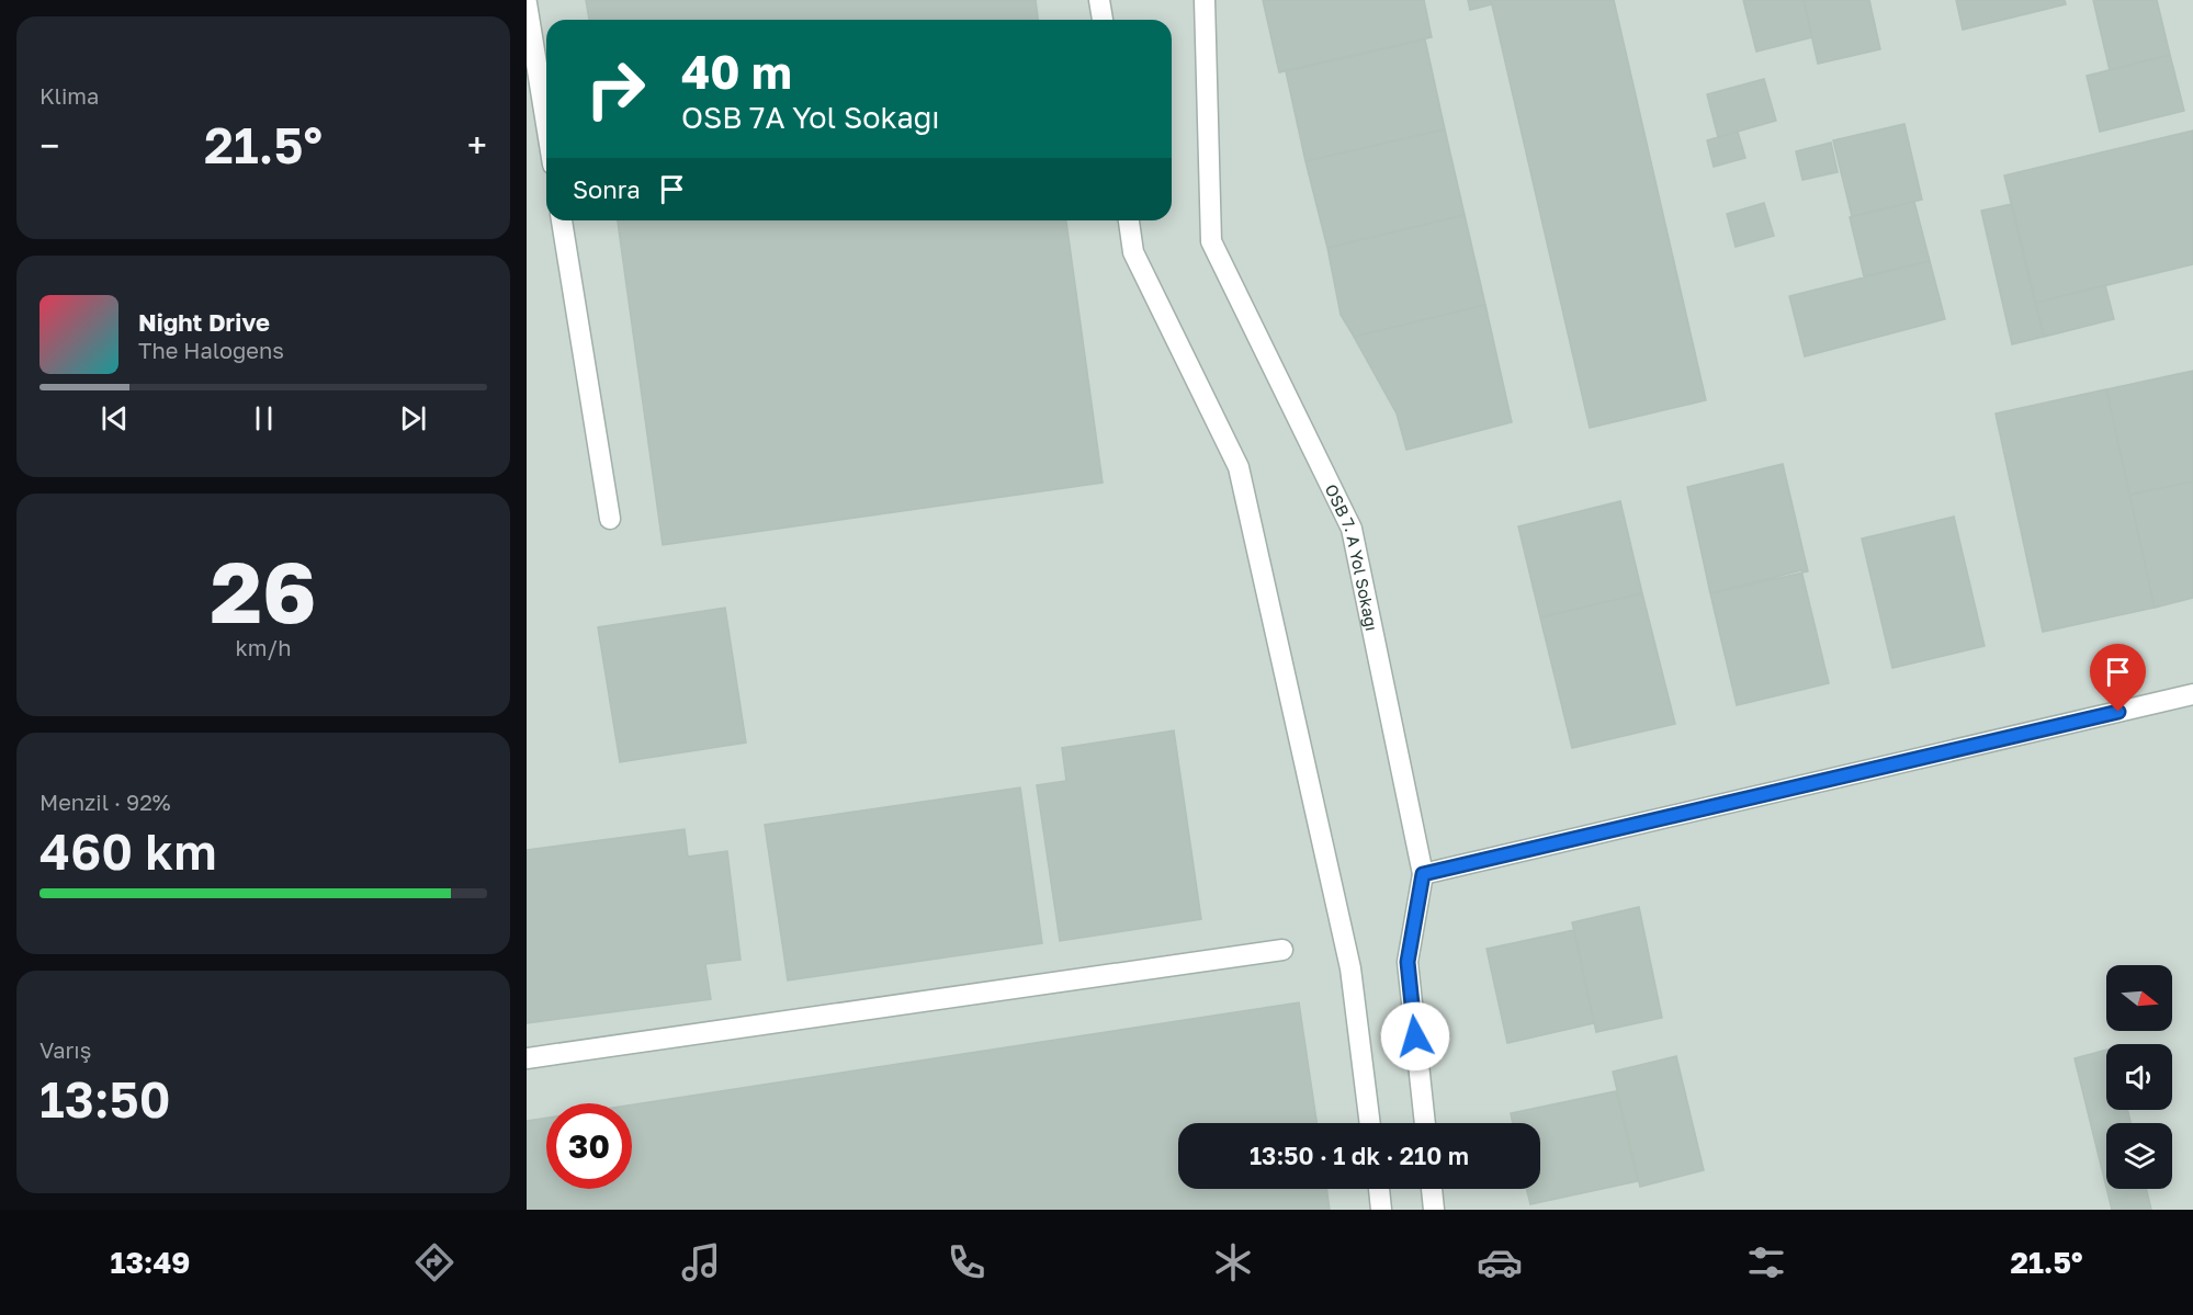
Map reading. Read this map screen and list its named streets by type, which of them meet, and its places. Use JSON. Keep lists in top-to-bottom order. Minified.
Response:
{"streets":{"street":["OSB 7. A Yol Sokağı"]},"north":"right","page":{"tile":["Klima",["26","km/h"],["Menzil · 92%","460 km"],["Varış","13:50"]],"turn":["40 m","OSB 7A Yol Sokağı"],"heat":["−","21.5°","+"],"then":"Sonra","song":["Night Drive","The Halogens"],"limit":"30","trip":"13:50 · 1 dk · 210 m","tabs":["13:49","21.5°"]}}
